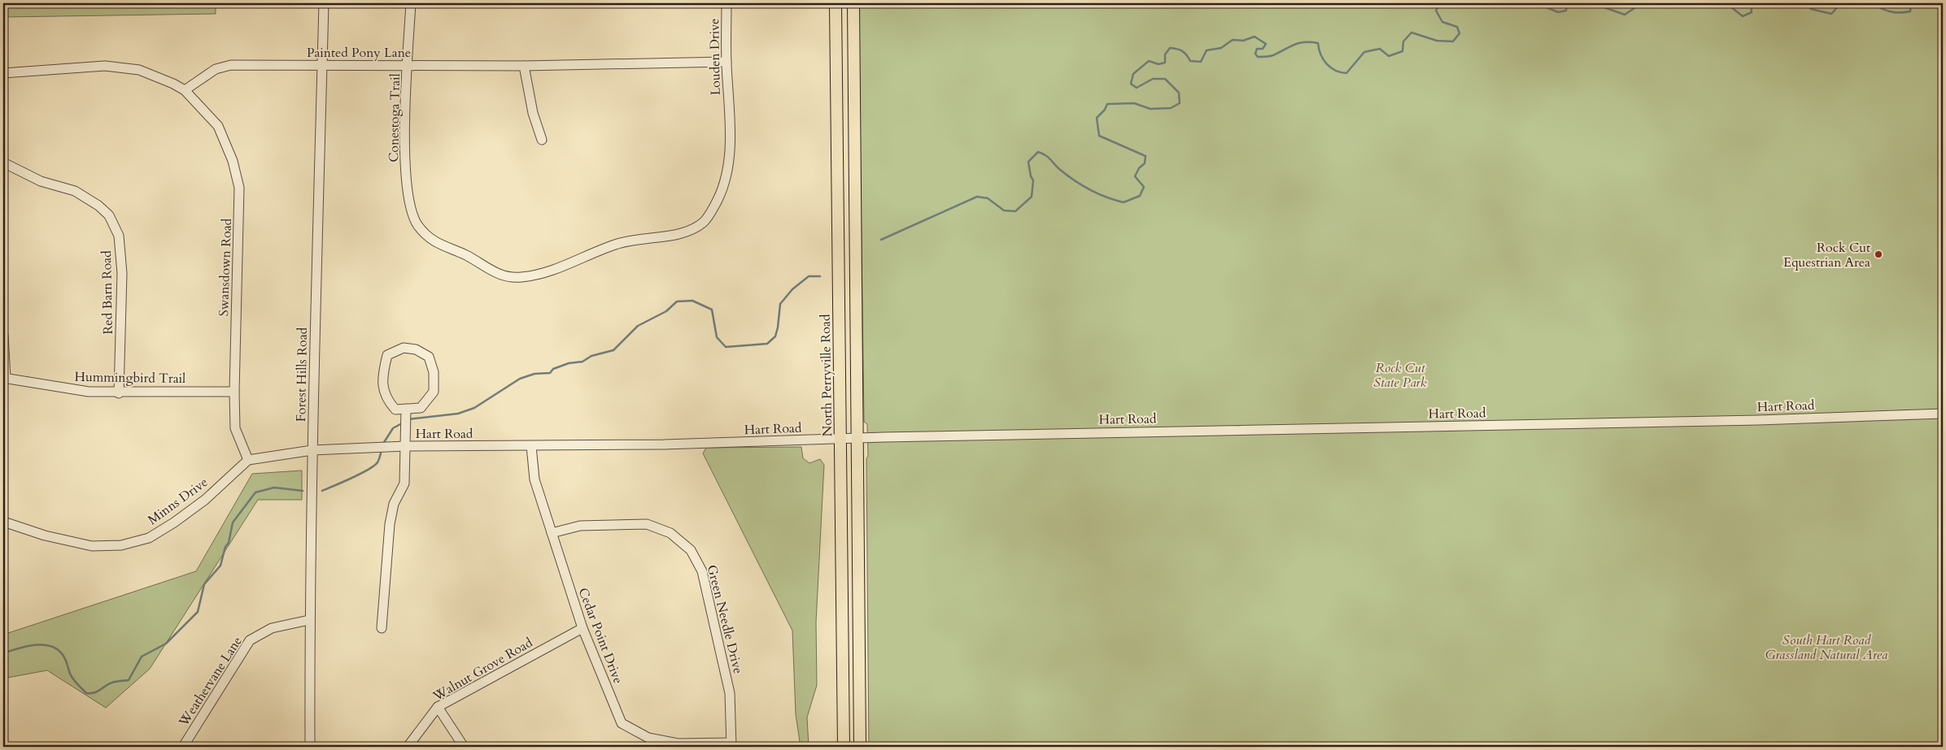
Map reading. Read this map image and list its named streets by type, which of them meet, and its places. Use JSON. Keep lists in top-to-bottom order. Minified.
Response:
{"streets":{"main road":["North Perryville Road"],"street":["Painted Pony Lane","Louden Drive","Conestoga Trail","Swansdown Road","Red Barn Road","Forest Hills Road","Hummingbird Trail","Hart Road","Minns Drive","Green Needle Drive","Cedar Point Drive","Walnut Grove Road","Weathervane Lane"]},"crossings":[["Painted Pony Lane","Louden Drive"],["Painted Pony Lane","Conestoga Trail"],["Painted Pony Lane","Swansdown Road"],["Painted Pony Lane","Forest Hills Road"],["Louden Drive","Conestoga Trail"],["Swansdown Road","Hummingbird Trail"],["Swansdown Road","Minns Drive"],["Red Barn Road","Hummingbird Trail"],["Forest Hills Road","Hart Road"],["Forest Hills Road","Weathervane Lane"],["North Perryville Road","Hart Road"],["Hart Road","Cedar Point Drive"],["Green Needle Drive","Cedar Point Drive"],["Cedar Point Drive","Walnut Grove Road"]],"parks":["Rock Cut State Park","South Hart Road Grassland Natural Area"],"places":["Rock Cut Equestrian Area"]}
